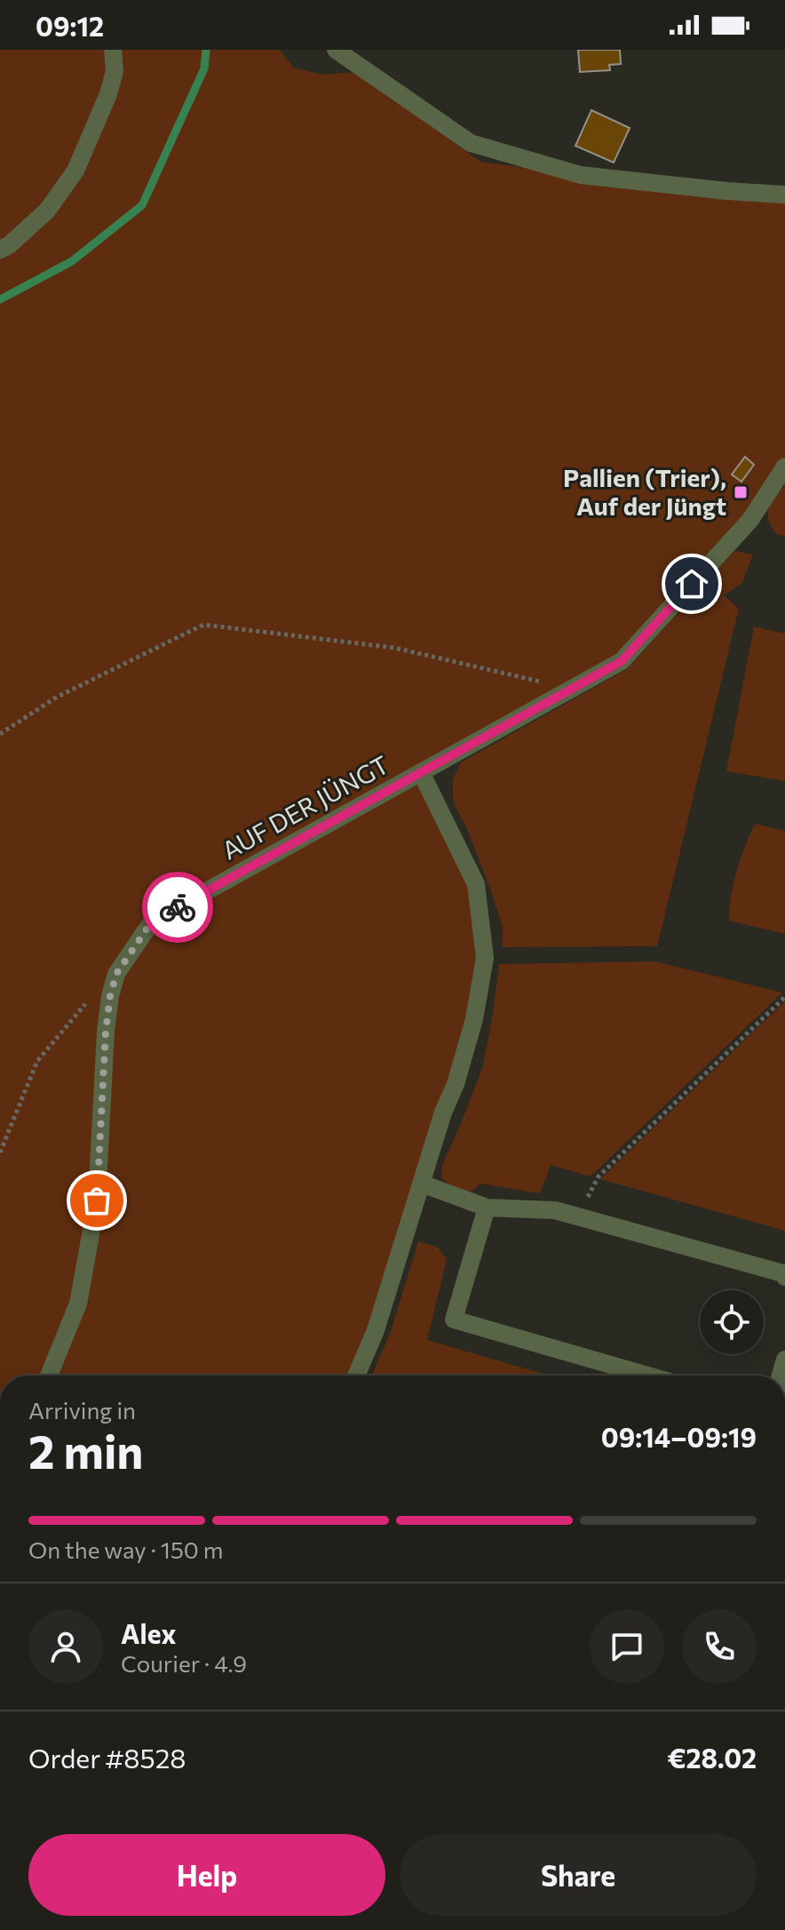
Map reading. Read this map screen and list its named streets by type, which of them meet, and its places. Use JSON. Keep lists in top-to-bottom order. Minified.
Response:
{"streets":{"street":["AUF DER JÜNGT"]},"places":{"transit":["Pallien (Trier), Auf der Jüngt"]},"page":{"status":"09:12","heading":["2 min","Arriving in","09:14–09:19"],"panel":["Alex","Courier · 4.9","Order #8528","€28.02"],"bar":"On the way · 150 m","buttons":["Help","Share"]}}
